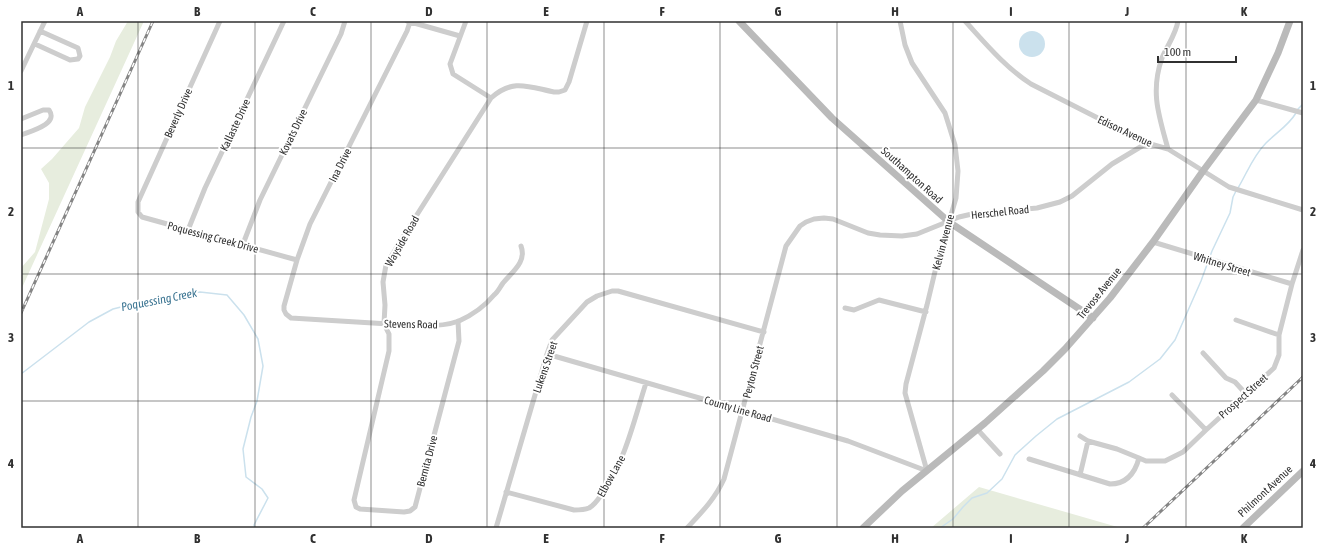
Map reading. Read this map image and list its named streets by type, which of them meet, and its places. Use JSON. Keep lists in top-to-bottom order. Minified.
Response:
{"streets":{"street":["Beverly Drive","Kallaste Drive","Edison Avenue","Kovats Drive","Ina Drive","Southampton Road","Herschel Road","Poquessing Creek Drive","Wayside Road","Kelvin Avenue","Whitney Street","Trevose Avenue","Stevens Road","Lukens Street","Peyton Street","Prospect Street","County Line Road","Bernita Drive","Elbow Lane","Philmont Avenue"]},"crossings":[["Beverly Drive","Poquessing Creek Drive"],["Kallaste Drive","Poquessing Creek Drive"],["Edison Avenue","Herschel Road"],["Edison Avenue","Trevose Avenue"],["Kovats Drive","Poquessing Creek Drive"],["Ina Drive","Poquessing Creek Drive"],["Ina Drive","Stevens Road"],["Southampton Road","Herschel Road"],["Southampton Road","Kelvin Avenue"],["Southampton Road","Trevose Avenue"],["Herschel Road","Kelvin Avenue"],["Herschel Road","Peyton Street"],["Wayside Road","Stevens Road"],["Wayside Road","Bernita Drive"],["Kelvin Avenue","Trevose Avenue"],["Kelvin Avenue","County Line Road"],["Whitney Street","Trevose Avenue"],["Whitney Street","Prospect Street"],["Trevose Avenue","County Line Road"],["Stevens Road","Bernita Drive"],["Lukens Street","Peyton Street"],["Lukens Street","County Line Road"],["Lukens Street","Elbow Lane"],["Peyton Street","County Line Road"],["County Line Road","Elbow Lane"]],"water":["Poquessing Creek"],"scale_bar":"100 m","grid":{"columns":["A","B","C","D","E","F","G","H","I","J","K"],"rows":["1","2","3","4"]}}
